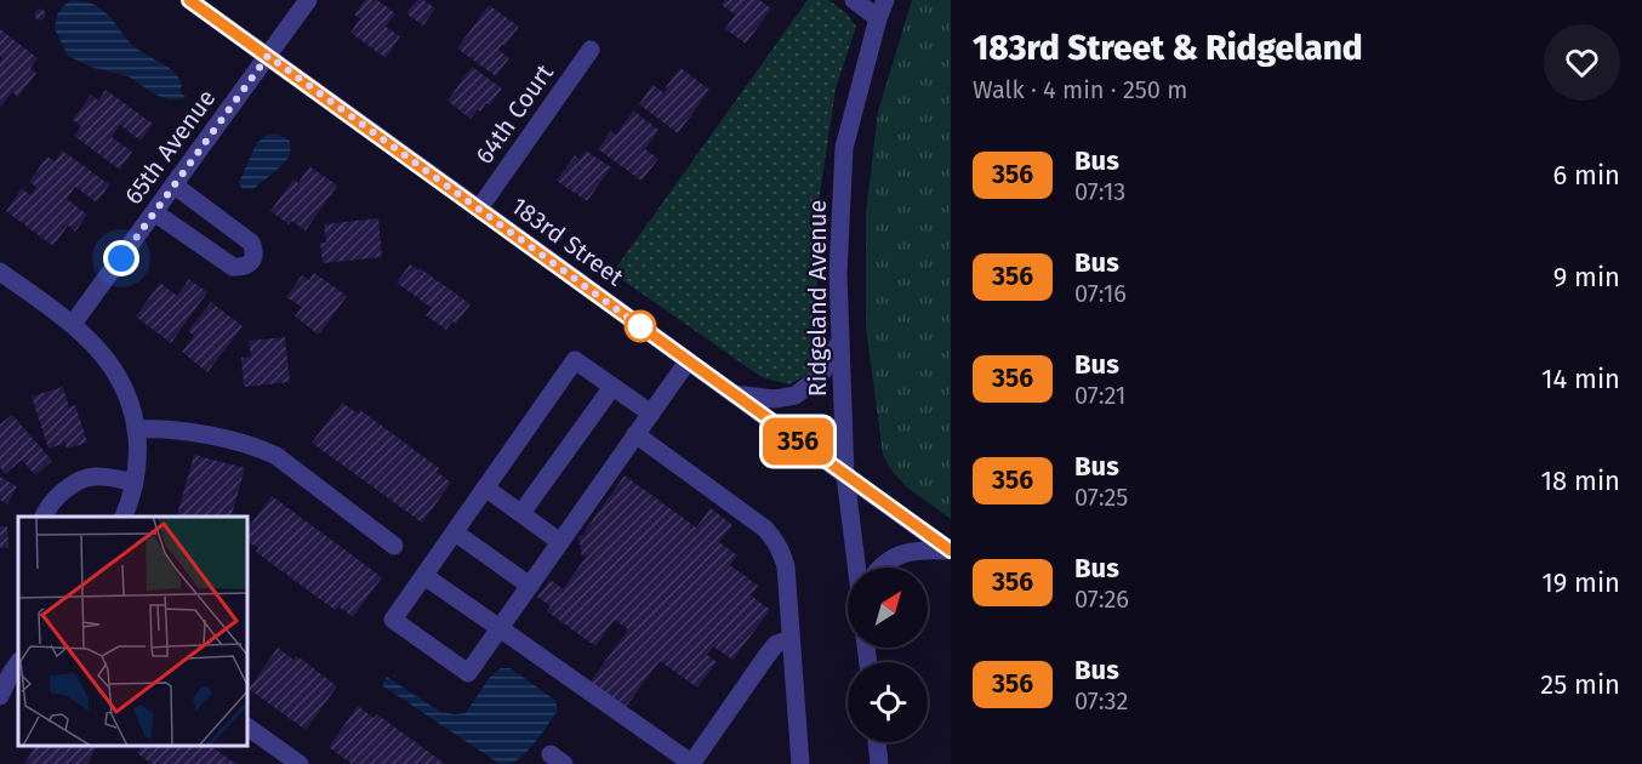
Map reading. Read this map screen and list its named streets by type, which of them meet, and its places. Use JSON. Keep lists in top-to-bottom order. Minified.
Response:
{"streets":{"street":["64th Court","65th Avenue","183rd Street","Ridgeland Avenue"]},"crossings":[["64th Court","183rd Street"],["65th Avenue","183rd Street"],["183rd Street","Ridgeland Avenue"]],"lines":["bus line 356"],"north":"top right","page":{"on_map":"356","heading":["183rd Street & Ridgeland","Walk · 4 min · 250 m"],"list":[{"mark":"356","name":"Bus","note":"07:13","value":"6 min"},{"mark":"356","name":"Bus","note":"07:16","value":"9 min"},{"mark":"356","name":"Bus","note":"07:21","value":"14 min"},{"mark":"356","name":"Bus","note":"07:25","value":"18 min"},{"mark":"356","name":"Bus","note":"07:26","value":"19 min"},{"mark":"356","name":"Bus","note":"07:32","value":"25 min"}]}}
